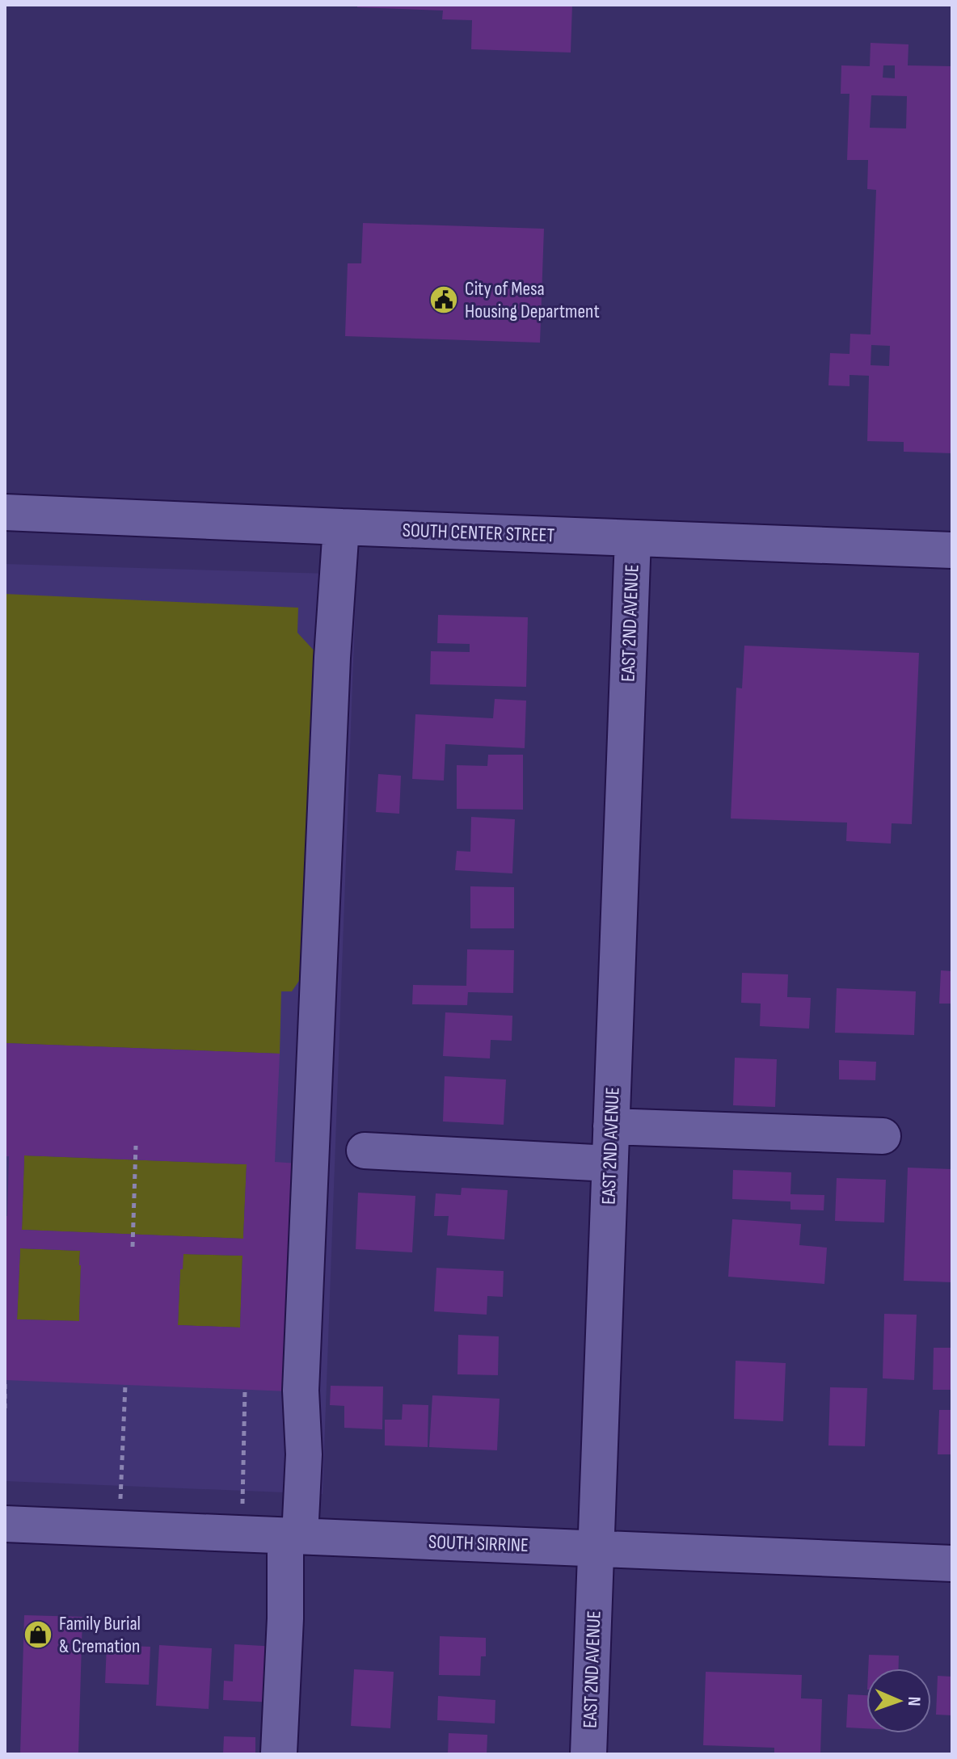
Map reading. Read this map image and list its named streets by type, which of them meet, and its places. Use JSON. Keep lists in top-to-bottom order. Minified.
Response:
{"streets":{"street":["SOUTH CENTER STREET","EAST 2ND AVENUE","SOUTH SIRRINE"]},"crossings":[["SOUTH CENTER STREET","EAST 2ND AVENUE"],["EAST 2ND AVENUE","SOUTH SIRRINE"]],"places":{"public building":["City of Mesa Housing Department"],"shop":["Family Burial & Cremation"]},"north":"right"}
